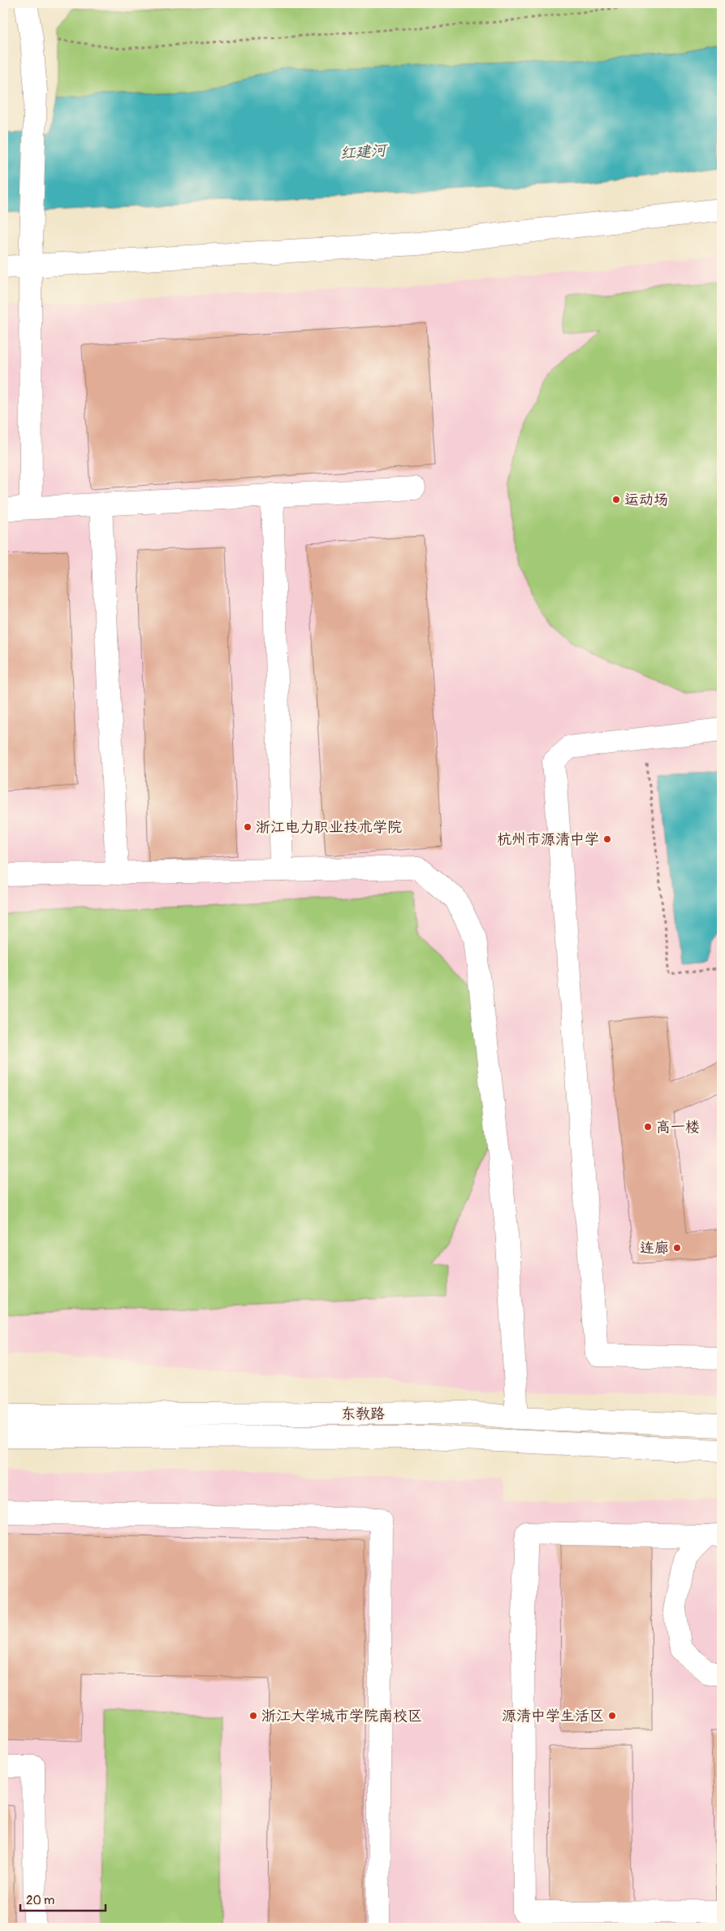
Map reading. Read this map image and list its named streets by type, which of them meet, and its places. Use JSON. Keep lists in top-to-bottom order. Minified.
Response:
{"streets":{"street":["东教路"]},"water":["红建河"],"places":["运动场","浙江电力职业技术学院","杭州市源清中学","高一楼","连廊","浙江大学城市学院南校区","源清中学生活区"],"scale_bar":"20 m"}
